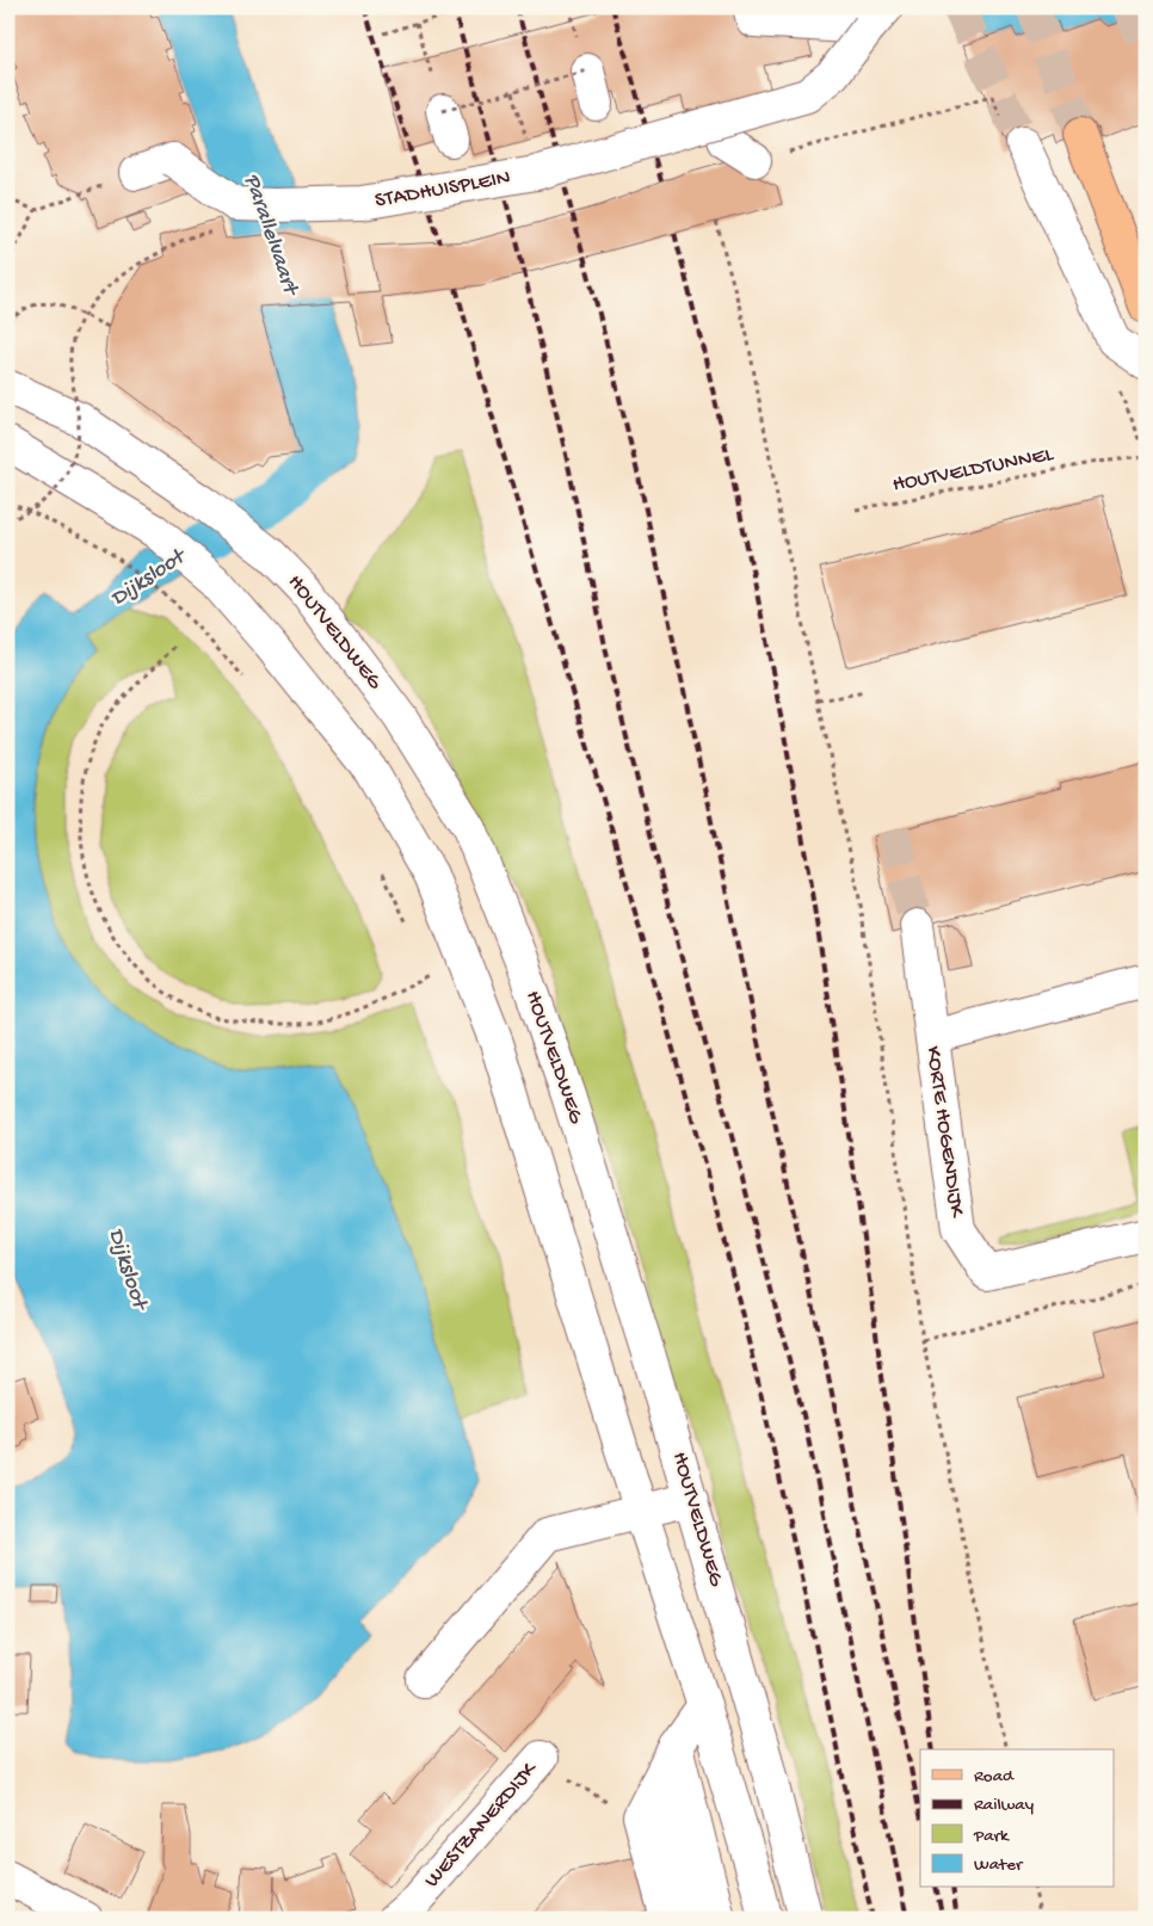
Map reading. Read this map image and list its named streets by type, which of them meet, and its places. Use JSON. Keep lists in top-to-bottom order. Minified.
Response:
{"streets":{"street":["STADHUISPLEIN","HOUTVELDWEG","KORTE HOGENDIJK","WESTZANERDIJK"],"path":["HOUTVELDTUNNEL"]},"water":["Parallelvaart","Dijksloot"],"legend":["Road","Railway","Park","Water"]}
